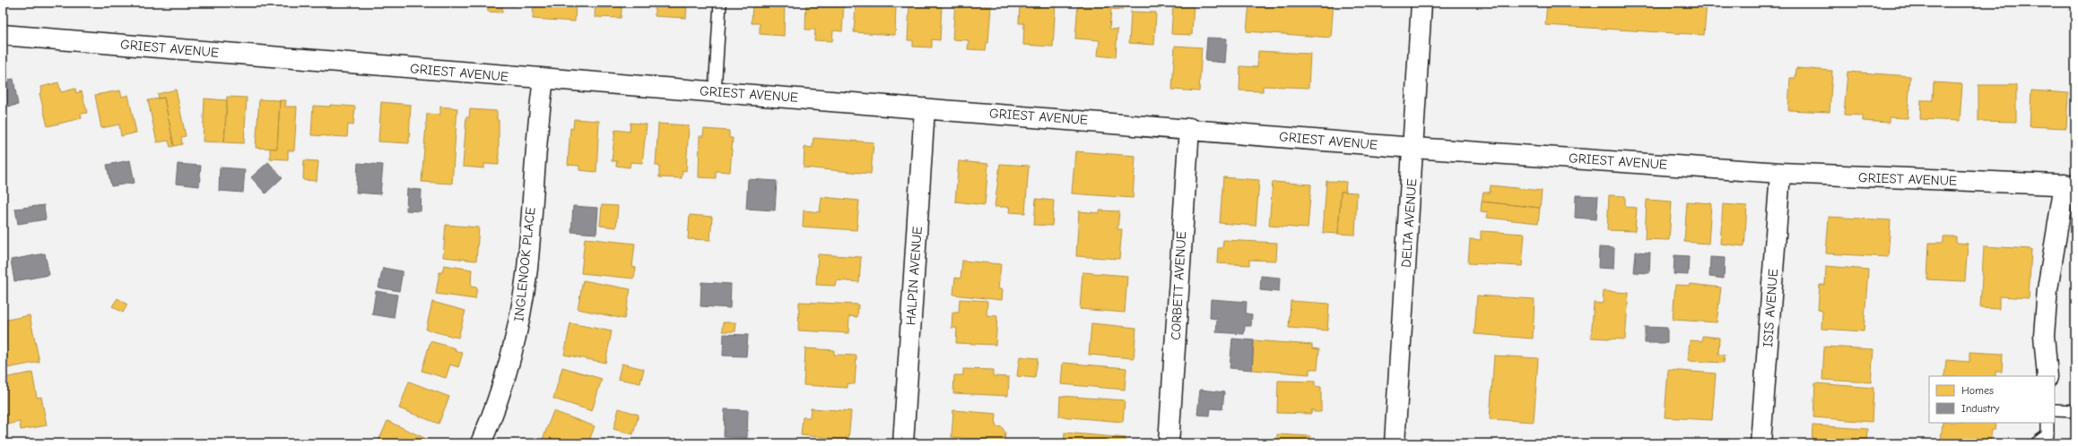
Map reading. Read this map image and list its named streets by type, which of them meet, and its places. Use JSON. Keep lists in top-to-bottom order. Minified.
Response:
{"streets":{"street":["GRIEST AVENUE","DELTA AVENUE","INGLENOOK PLACE","HALPIN AVENUE","CORBETT AVENUE","ISIS AVENUE"]},"crossings":[["GRIEST AVENUE","DELTA AVENUE"],["GRIEST AVENUE","INGLENOOK PLACE"],["GRIEST AVENUE","HALPIN AVENUE"],["GRIEST AVENUE","CORBETT AVENUE"],["GRIEST AVENUE","ISIS AVENUE"]],"legend":["Homes","Industry"]}
